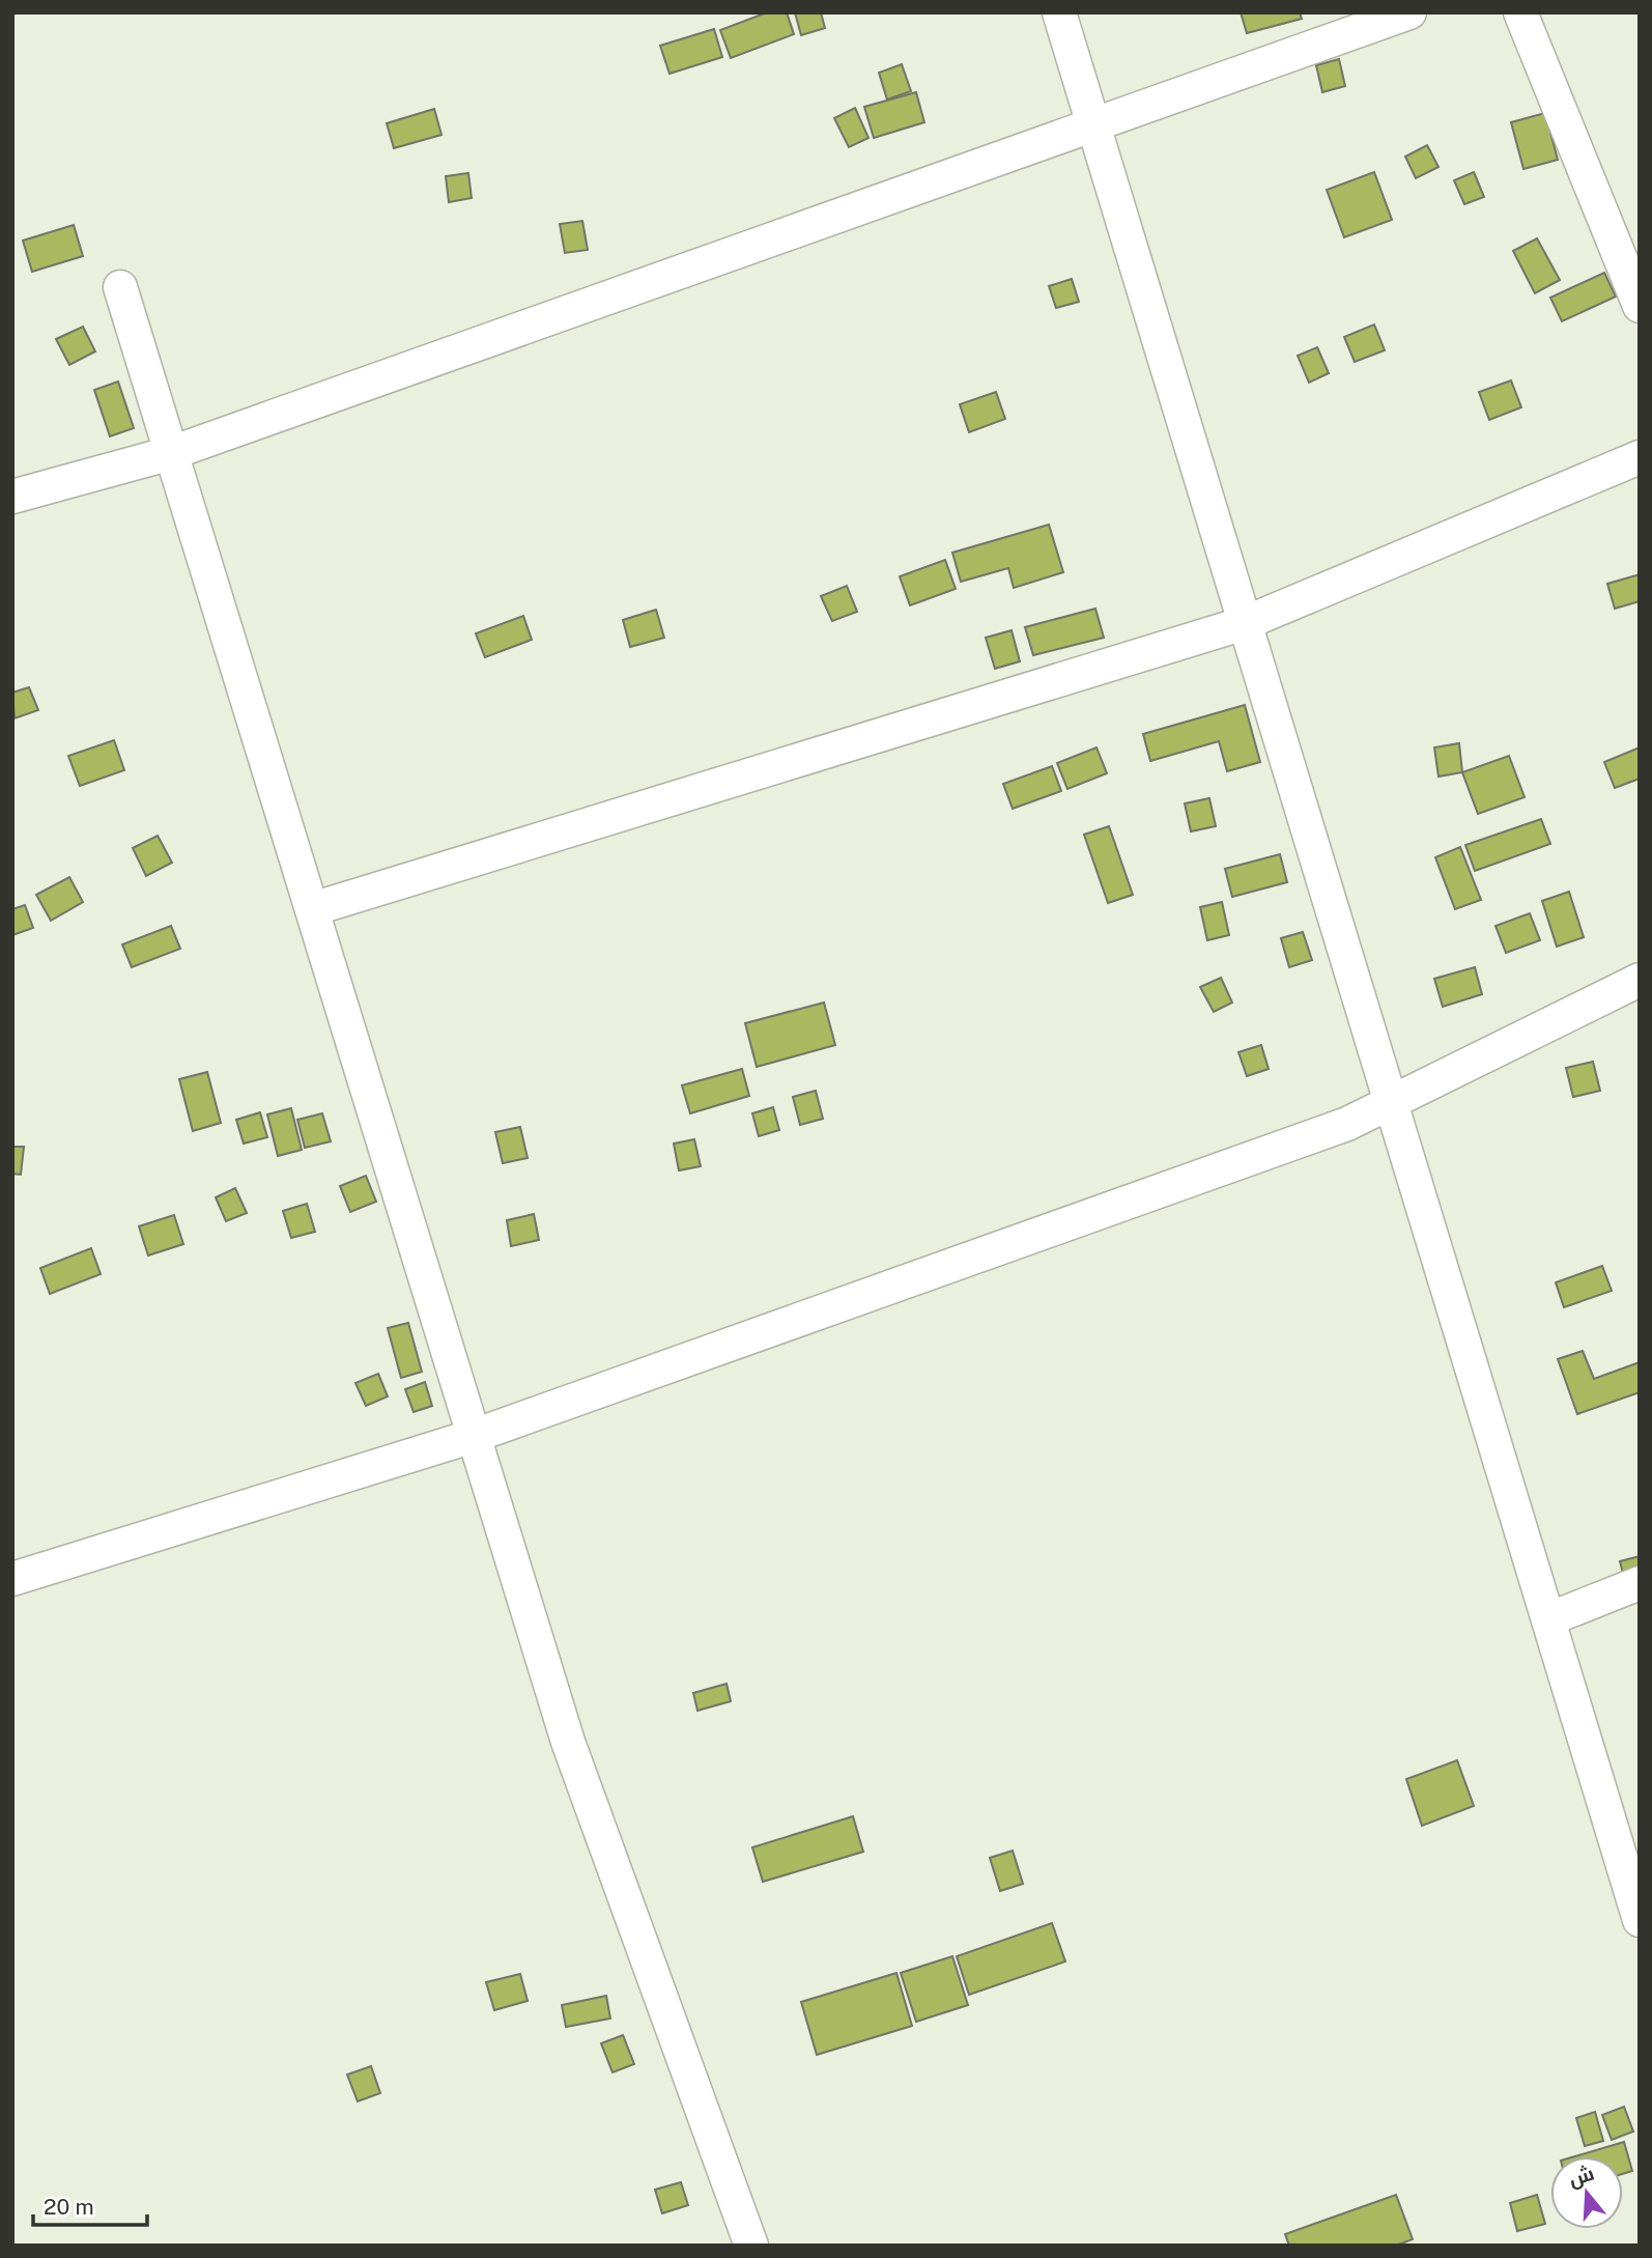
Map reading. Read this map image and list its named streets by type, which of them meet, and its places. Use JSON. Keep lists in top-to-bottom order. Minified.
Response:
{"scale_bar":"20 m","north":"top"}
